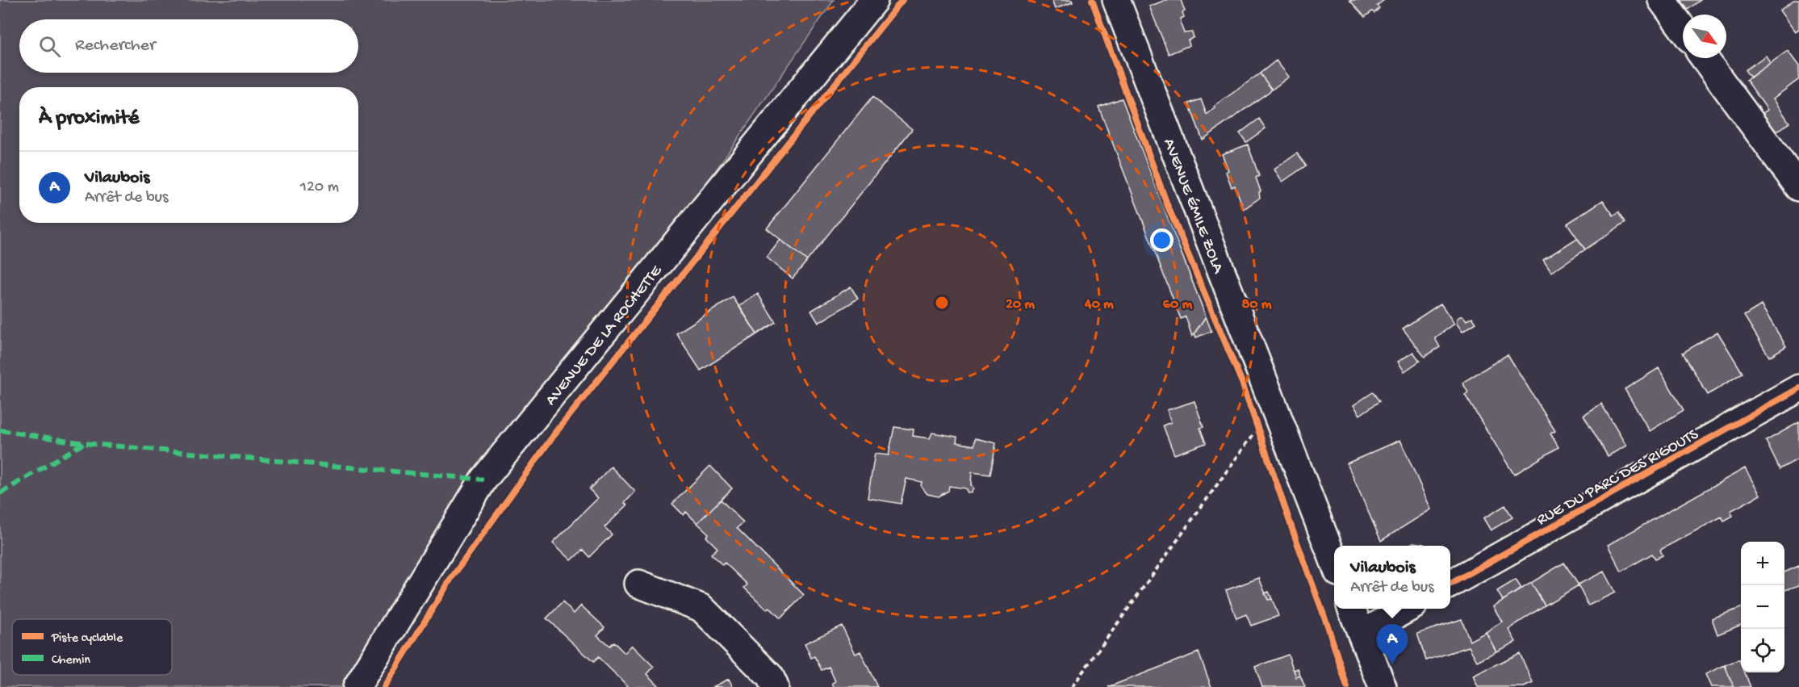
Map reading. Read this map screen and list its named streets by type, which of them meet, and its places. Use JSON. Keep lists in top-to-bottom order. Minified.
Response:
{"streets":{"main road":["AVENUE ÉMILE ZOLA","AVENUE DE LA ROCHETTE","RUE DU PARC DES RIGOUTS"]},"legend":["Piste cyclable","Chemin"],"north":"bottom right","page":{"search":"Rechercher","heading":"À proximité","list":[{"mark":"A","name":"Vilaubois","note":"Arrêt de bus","value":"120 m"}],"map_buttons":["+","−"],"popup":["Vilaubois","Arrêt de bus"],"pins":"A"},"rings":["20 m","40 m","60 m","80 m"]}
